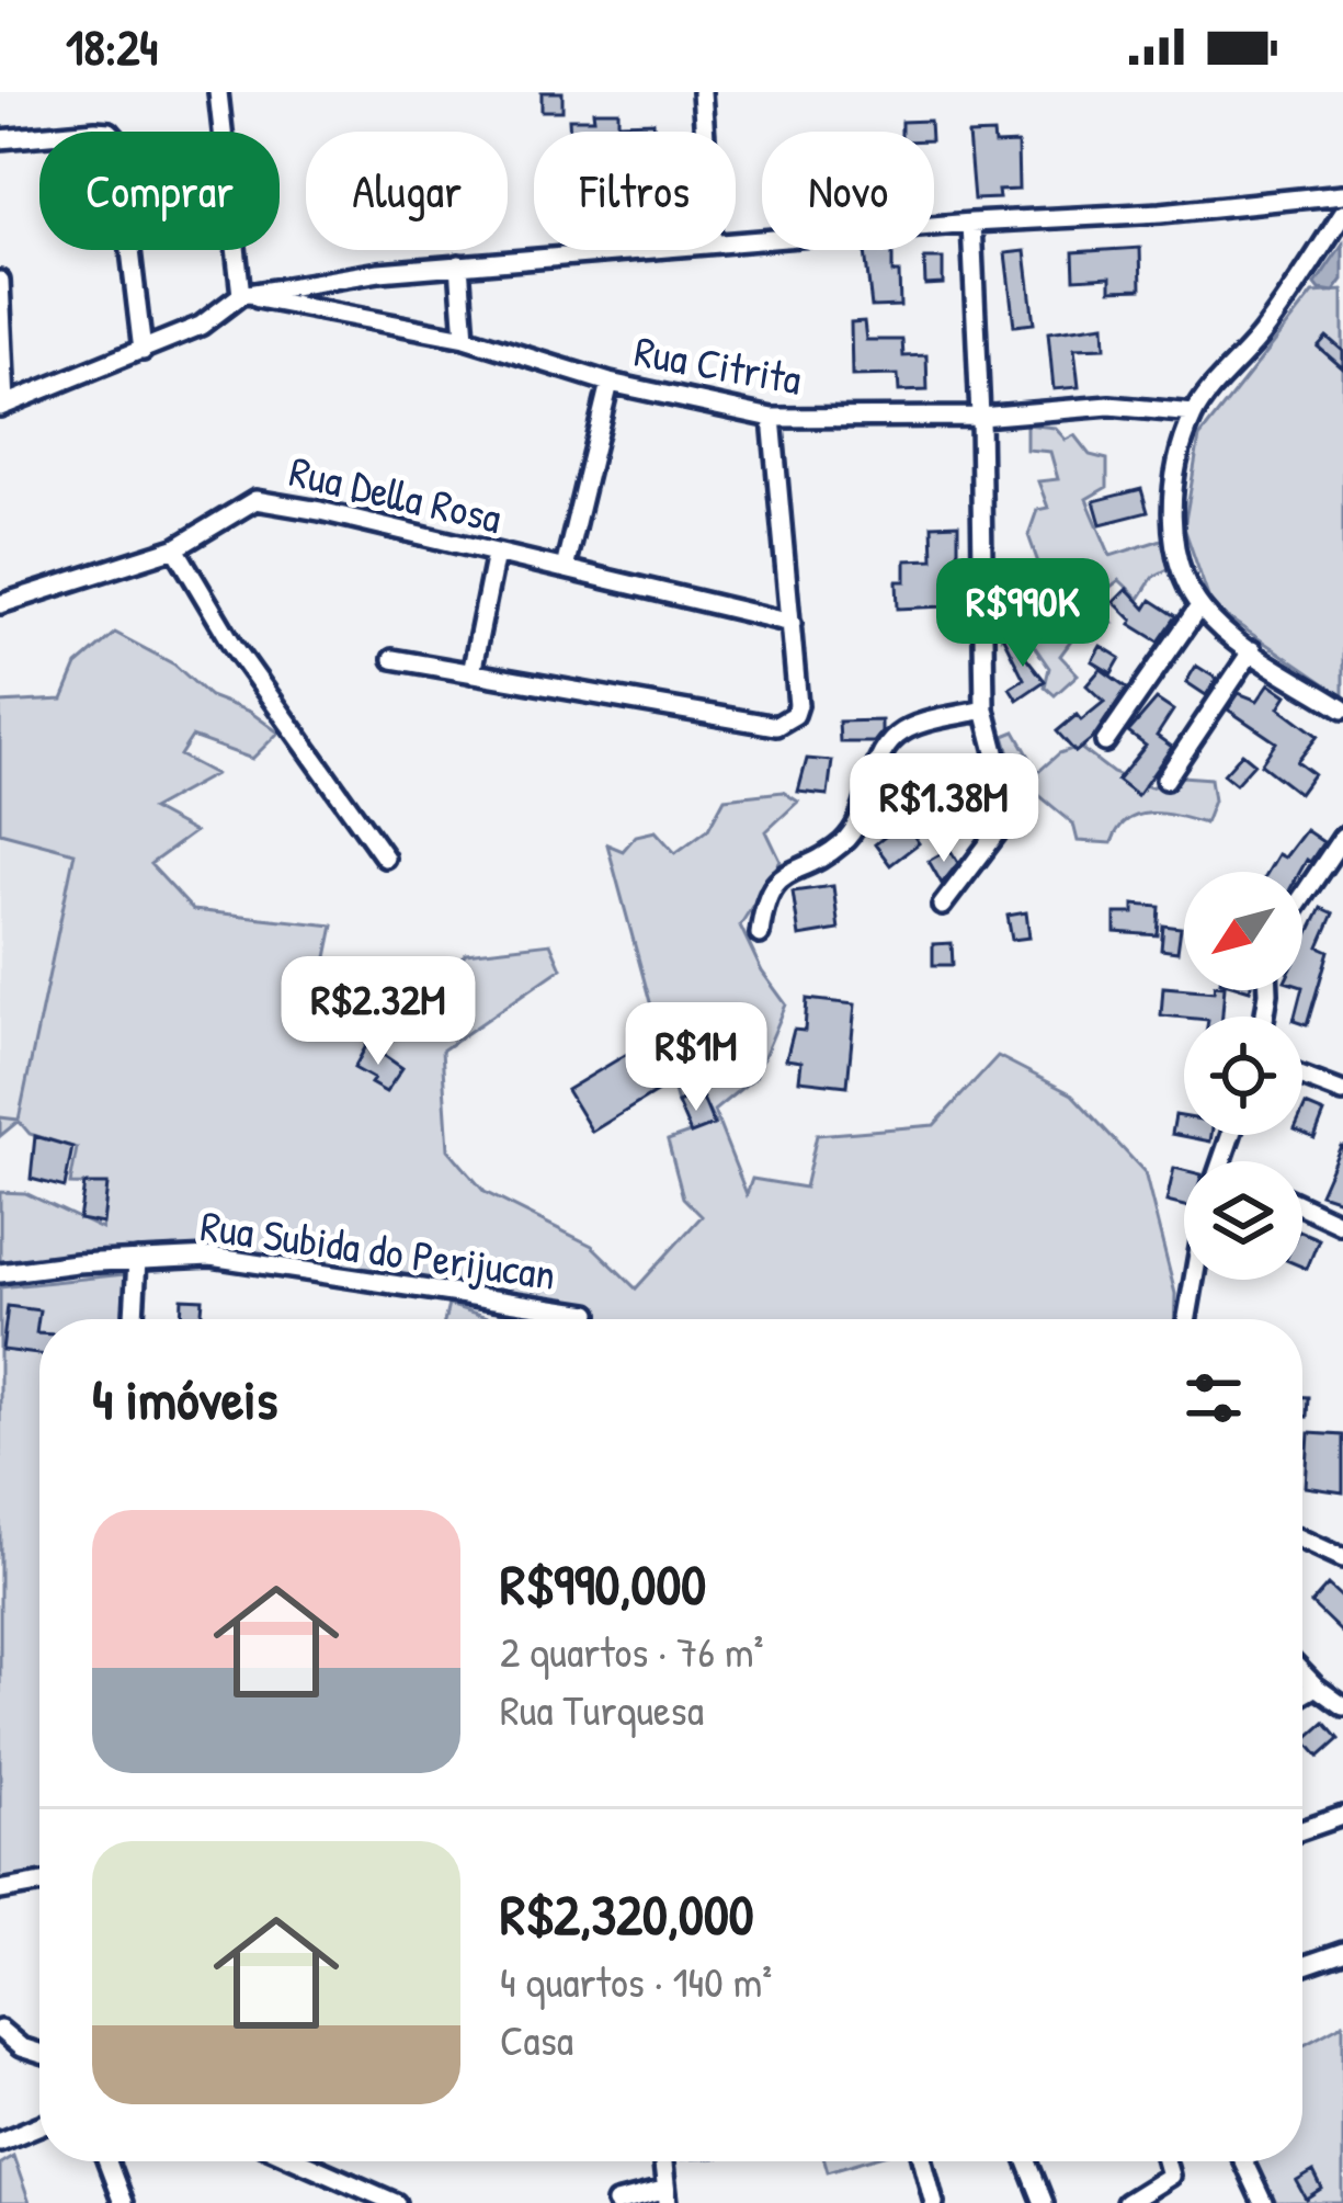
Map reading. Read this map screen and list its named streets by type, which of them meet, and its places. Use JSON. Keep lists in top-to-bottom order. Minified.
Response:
{"streets":{"street":["Rua Citrita","Rua Della Rosa","Rua Subida do Perijucan"]},"north":"bottom left","page":{"status":"18:24","chip":["Comprar","Alugar","Filtros","Novo"],"price":["R$990K","R$1.38M","R$2.32M","R$1M"],"heading":"4 imóveis","list":[{"name":"R$990,000","note":"2 quartos · 76 m² · Rua Turquesa"},{"name":"R$2,320,000","note":"4 quartos · 140 m² · Casa"}]}}
